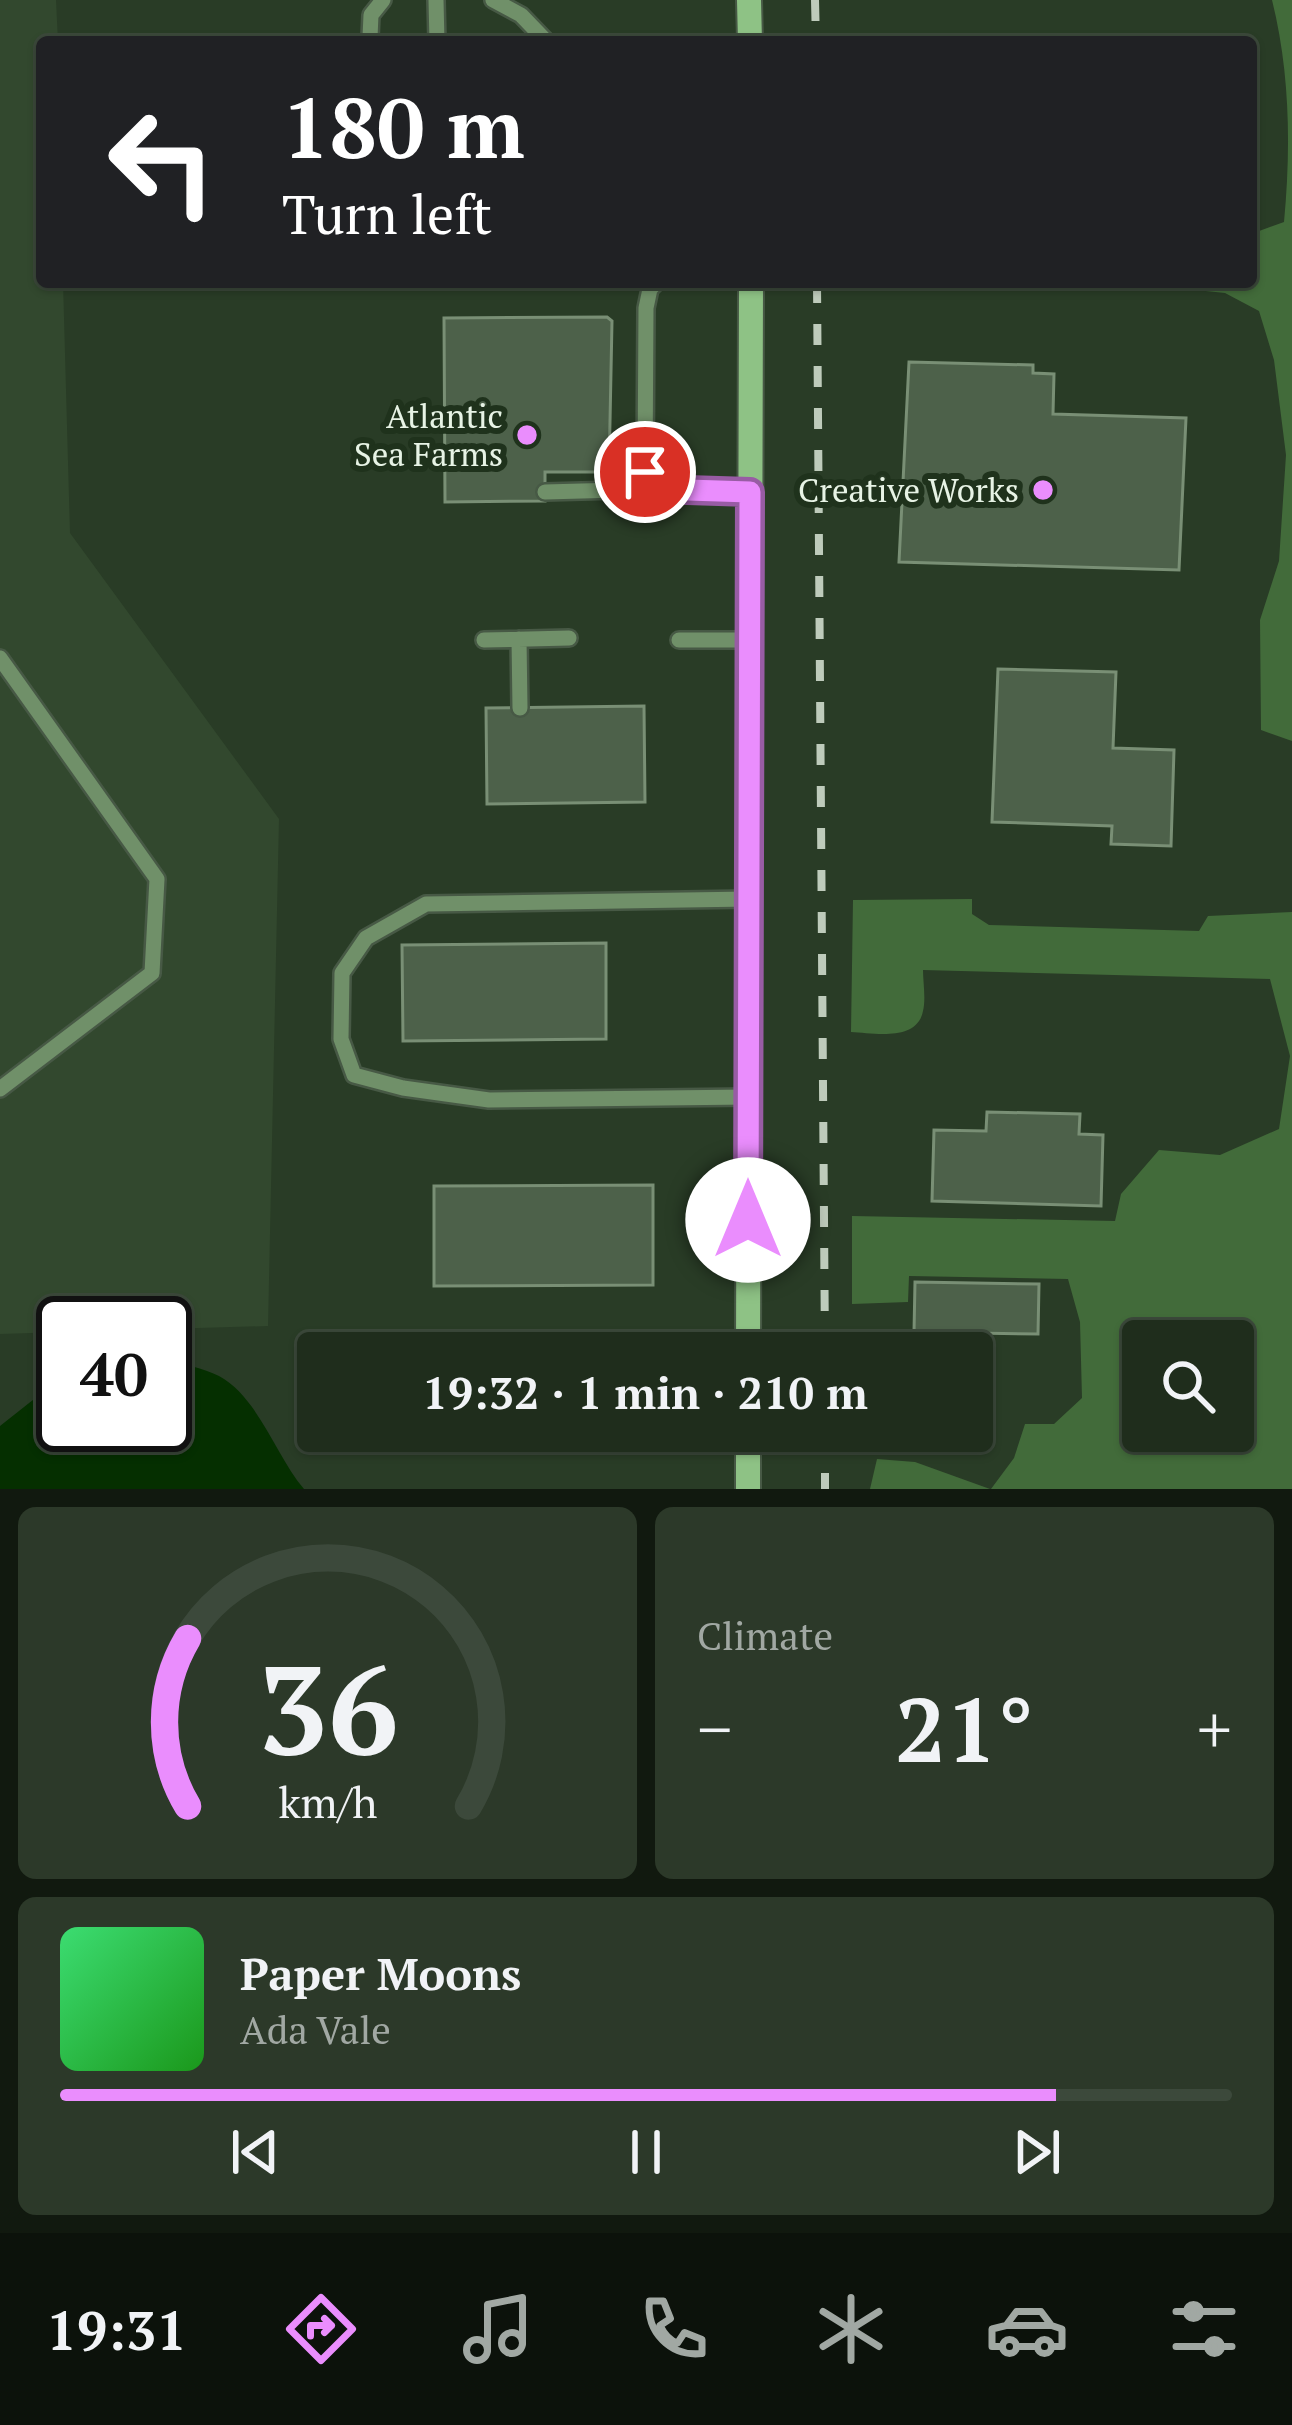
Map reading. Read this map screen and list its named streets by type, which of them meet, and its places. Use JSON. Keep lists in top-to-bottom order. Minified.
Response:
{"places":["Atlantic Sea Farms","Creative Works"],"page":{"turn":["180 m","Turn left"],"limit":"40","trip":"19:32 · 1 min · 210 m","tile":"Climate","heat":["−","21°","+"],"song":["Paper Moons","Ada Vale"],"tabs":"19:31","gauge":["36","km/h"]}}
